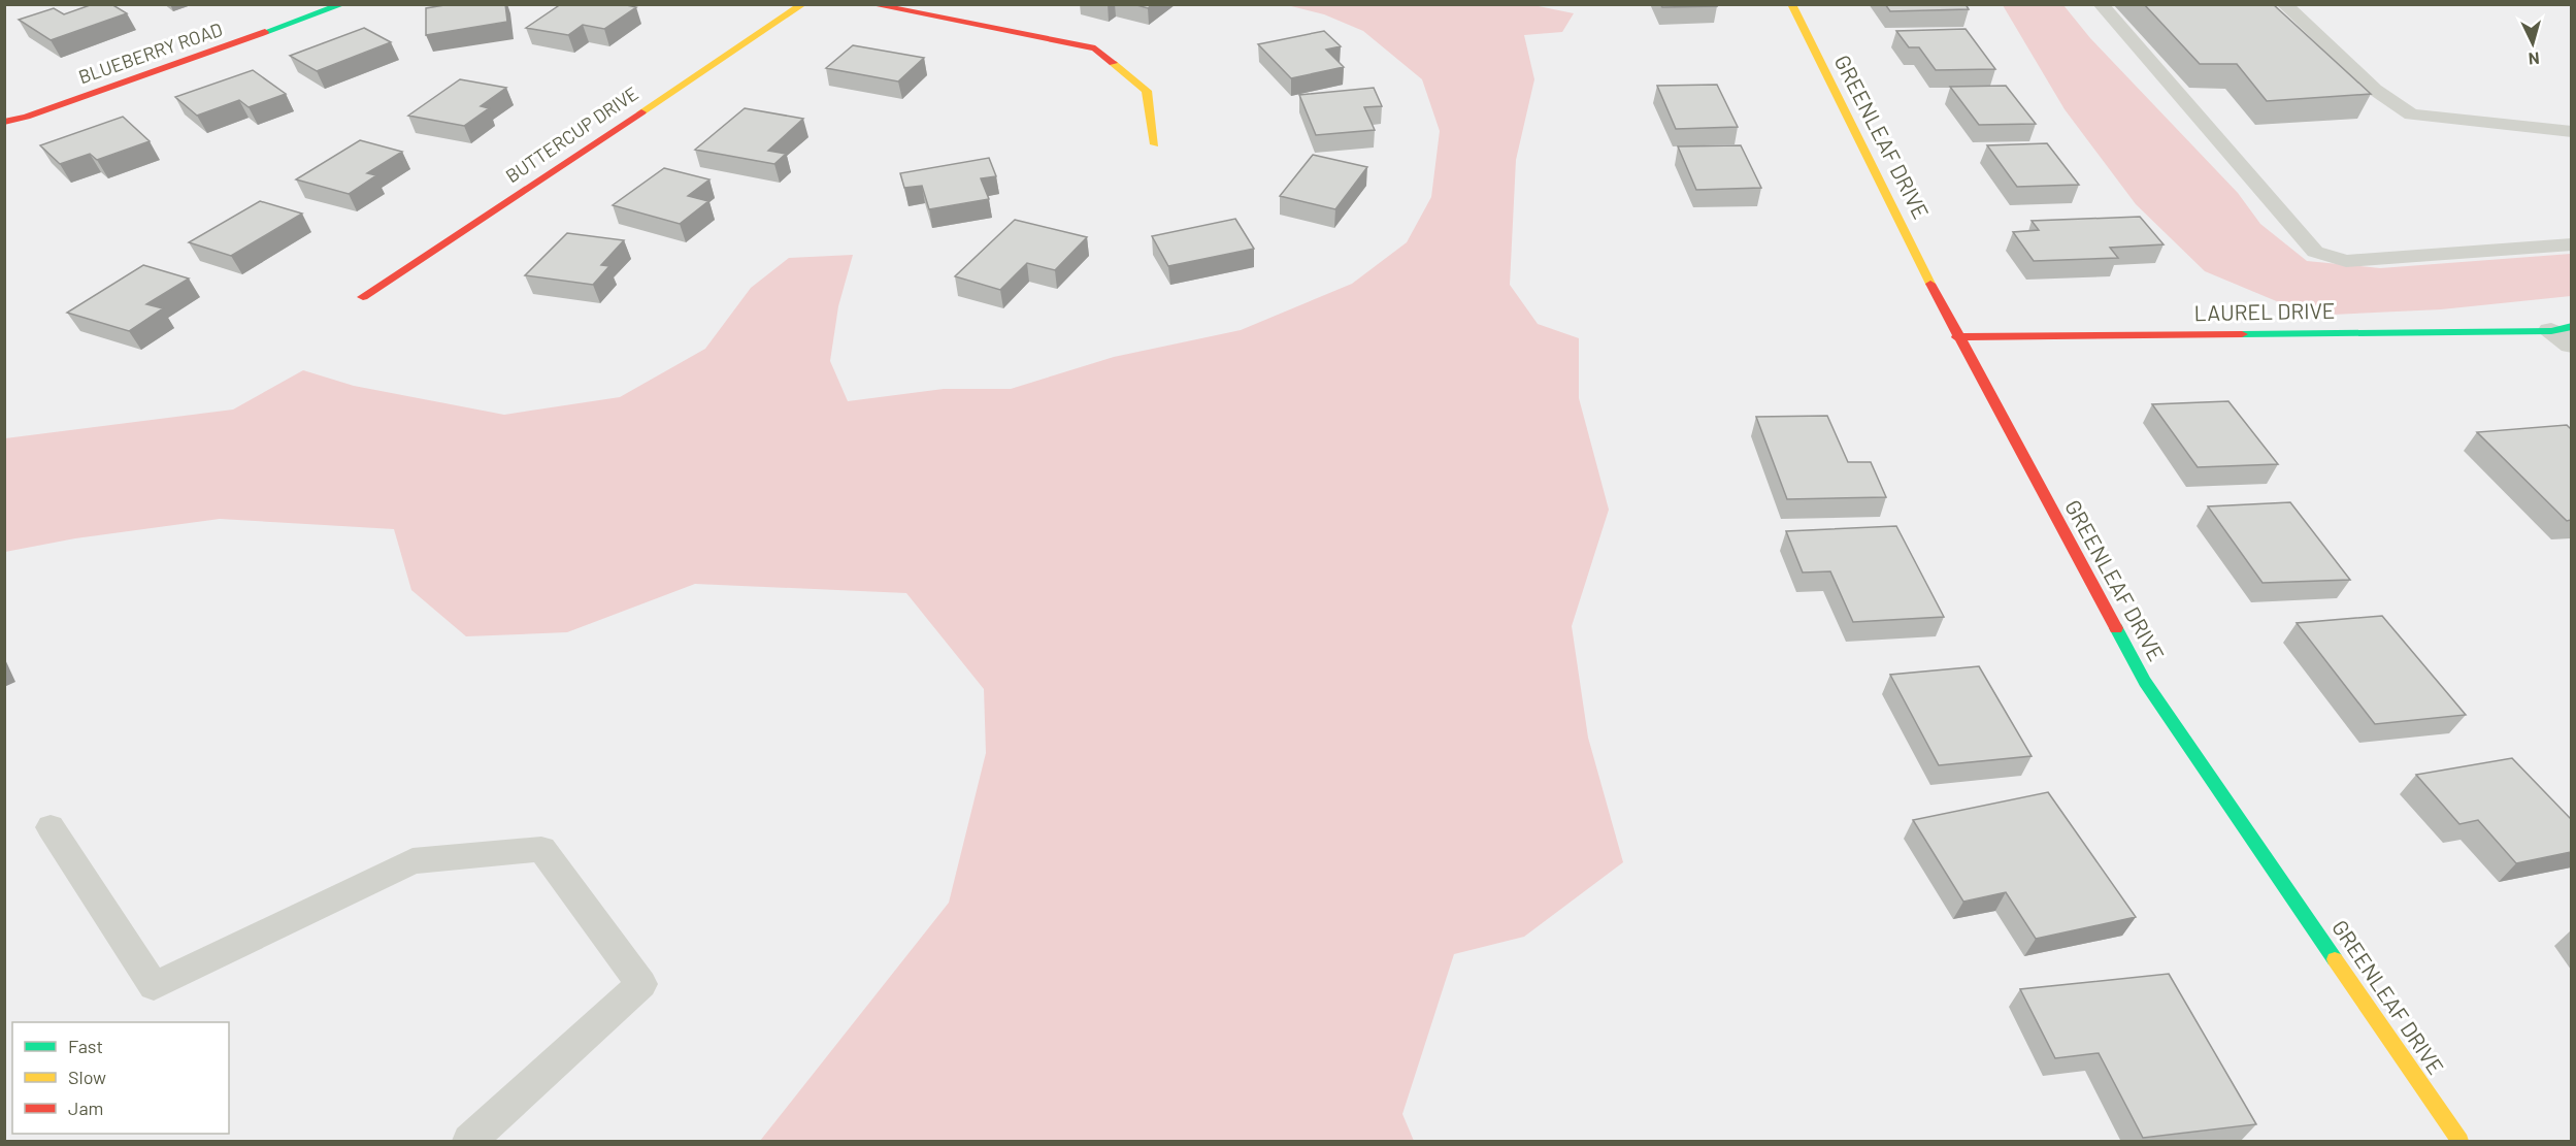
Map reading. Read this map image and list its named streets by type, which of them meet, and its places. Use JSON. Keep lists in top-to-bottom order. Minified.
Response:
{"streets":{"street":["BLUEBERRY ROAD","BUTTERCUP DRIVE","GREENLEAF DRIVE","LAUREL DRIVE"]},"crossings":[["GREENLEAF DRIVE","LAUREL DRIVE"]],"legend":["Fast","Slow","Jam"],"north":"bottom"}
